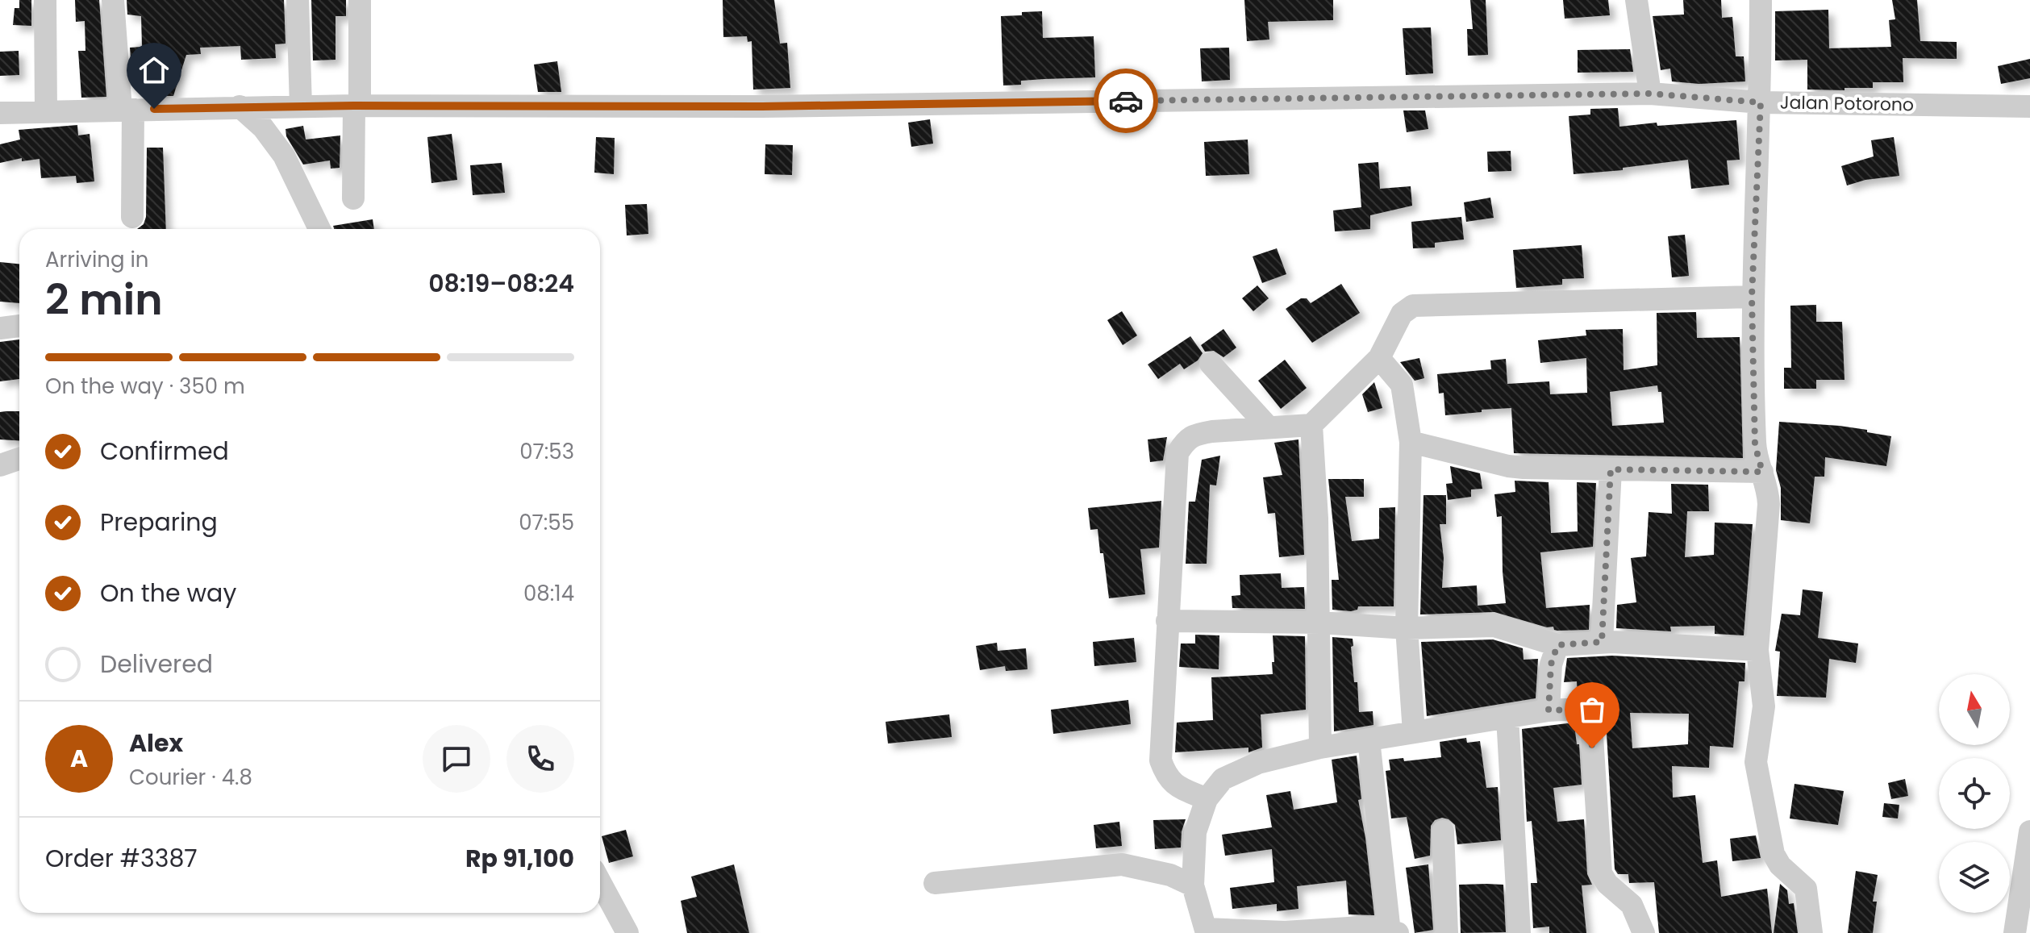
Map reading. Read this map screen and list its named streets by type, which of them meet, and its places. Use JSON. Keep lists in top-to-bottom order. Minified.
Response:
{"streets":{"street":["Jalan Potorono"]},"north":"top","page":{"heading":["2 min","Arriving in","08:19–08:24"],"panel":["Alex","Courier · 4.8","Order #3387","Rp 91,100"],"bar":"On the way · 350 m","list":[["Confirmed","07:53"],["Preparing","07:55"],["On the way","08:14"],"Delivered"],"round":"A"}}
